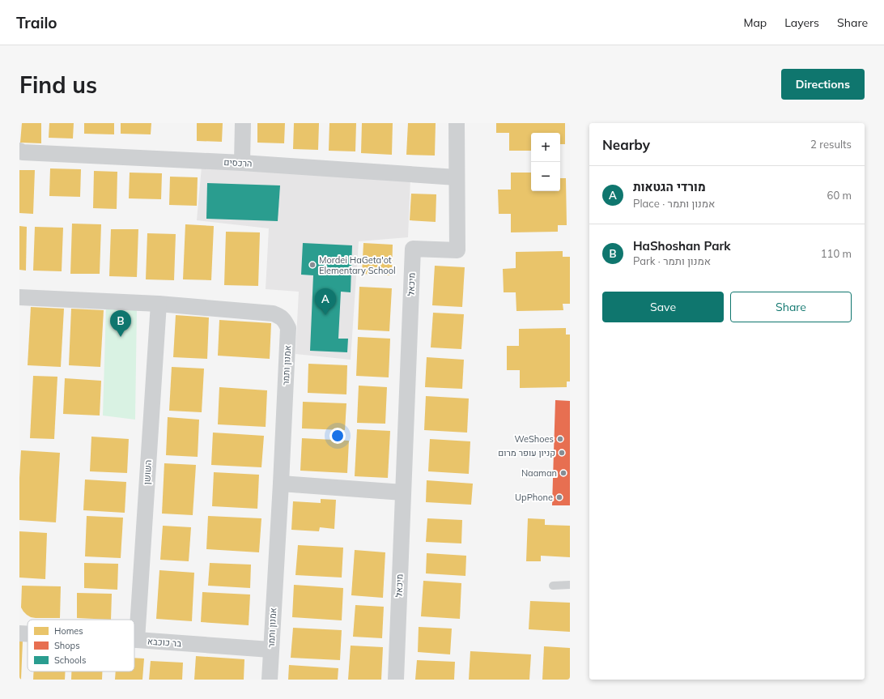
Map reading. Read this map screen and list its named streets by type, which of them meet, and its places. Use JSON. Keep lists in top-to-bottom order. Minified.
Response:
{"streets":{"street":["הרכסים","מיכאל","אמנון ותמר","השושן","בר כוכבא"]},"crossings":[["הרכסים","מיכאל"],["אמנון ותמר","השושן"],["אמנון ותמר","בר כוכבא"],["השושן","בר כוכבא"]],"places":["Mordei HaGeta'ot Elementary School","WeShoes","קניון עופר מרום","Naaman","UpPhone"],"legend":["Homes","Shops","Schools"],"page":{"header":"Trailo","nav":["Map","Layers","Share"],"buttons":["Directions",["Save","Share"]],"title":"Find us","heading":["Nearby","2 results"],"map_buttons":["+","−"],"list":[{"mark":"A","name":"מורדי הגטאות","note":"Place · אמנון ותמר","value":"60 m"},{"mark":"B","name":"HaShoshan Park","note":"Park · אמנון ותמר","value":"110 m"}],"pins":["A","B"]}}
